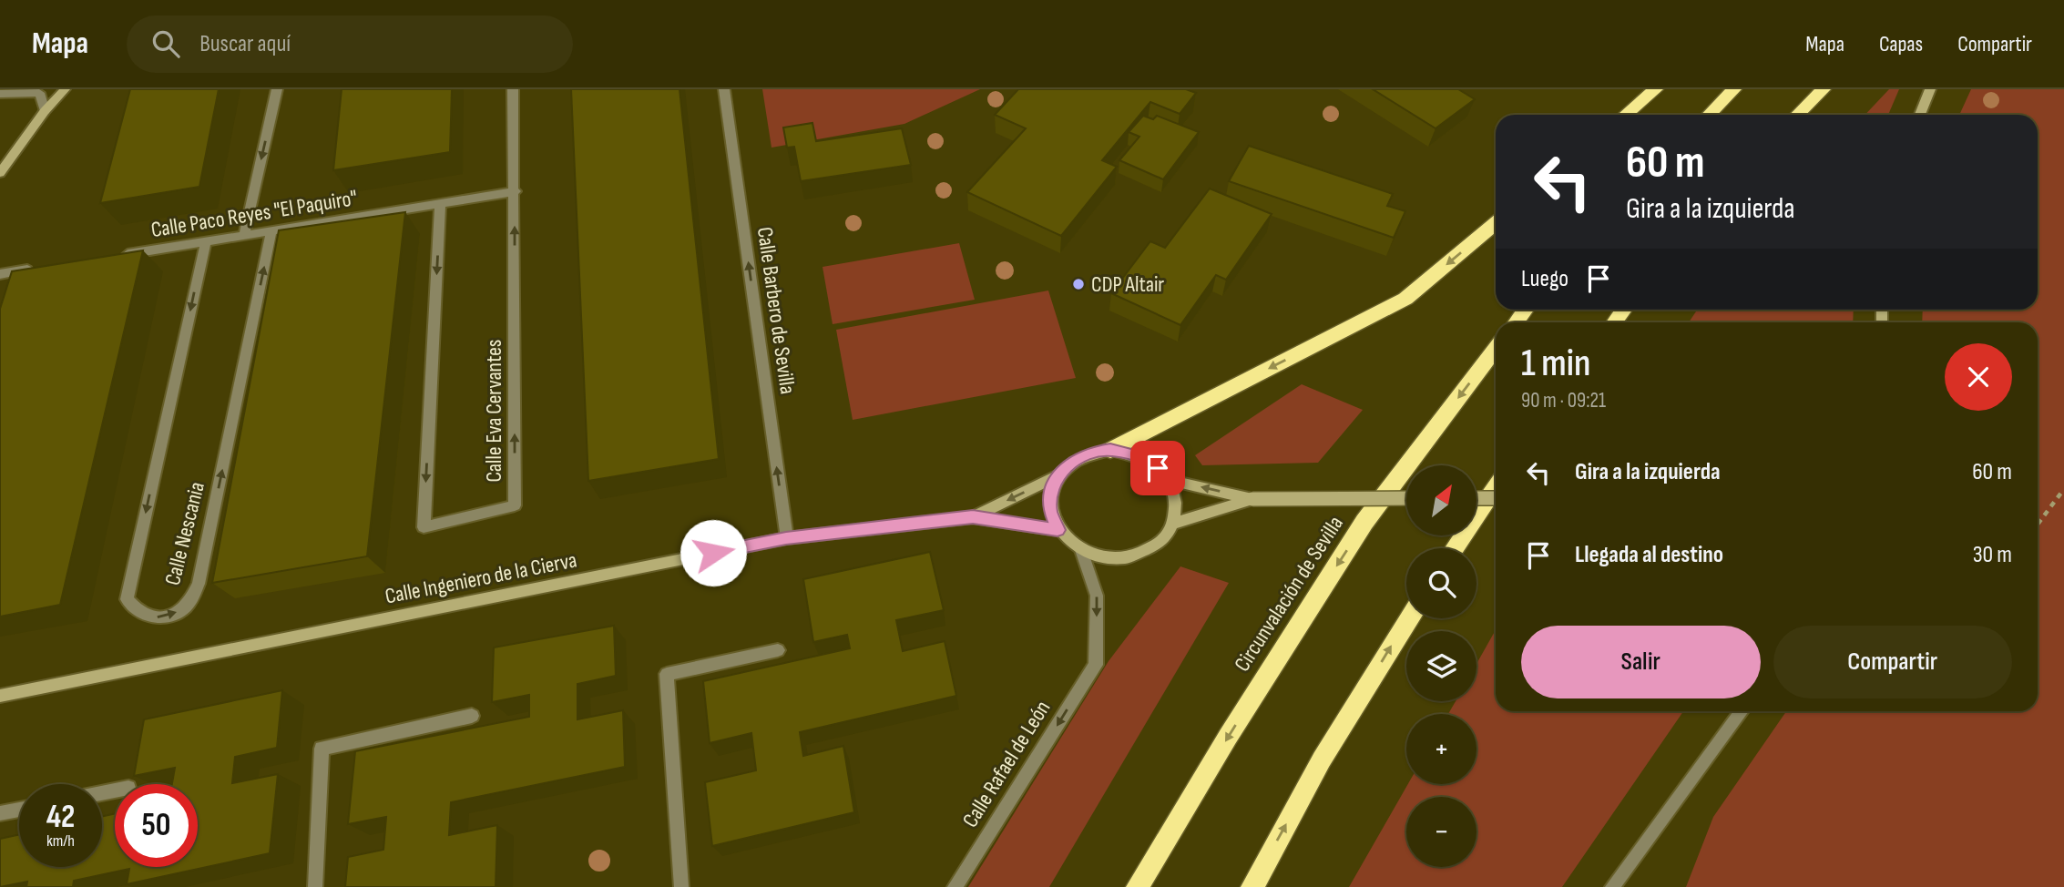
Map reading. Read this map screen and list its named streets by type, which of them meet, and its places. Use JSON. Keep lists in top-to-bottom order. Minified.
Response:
{"streets":{"highway":["Circunvalación de Sevilla"],"main road":["Calle Ingeniero de la Cierva"],"street":["Calle Paco Reyes \"El Paquiro\"","Calle Barbero de Sevilla","Calle Eva Cervantes","Calle Nescania","Calle Rafael de León"]},"crossings":[["Calle Paco Reyes \"El Paquiro\"","Calle Eva Cervantes"],["Calle Paco Reyes \"El Paquiro\"","Calle Nescania"],["Calle Barbero de Sevilla","Calle Ingeniero de la Cierva"],["Calle Ingeniero de la Cierva","Calle Rafael de León"]],"one_way":["Calle Barbero de Sevilla","Calle Rafael de León"],"places":["CDP Altair"],"north":"top right","page":{"header":"Mapa","search":"Buscar aquí","nav":["Mapa","Capas","Compartir"],"turn":["60 m","Gira a la izquierda"],"then":"Luego","heading":["1 min","90 m · 09:21"],"list":[{"name":"Gira a la izquierda","value":"60 m"},{"name":"Llegada al destino","value":"30 m"}],"map_buttons":["+","−"],"buttons":["Salir","Compartir"],"speed":"42 km/h","limit":"50"}}
